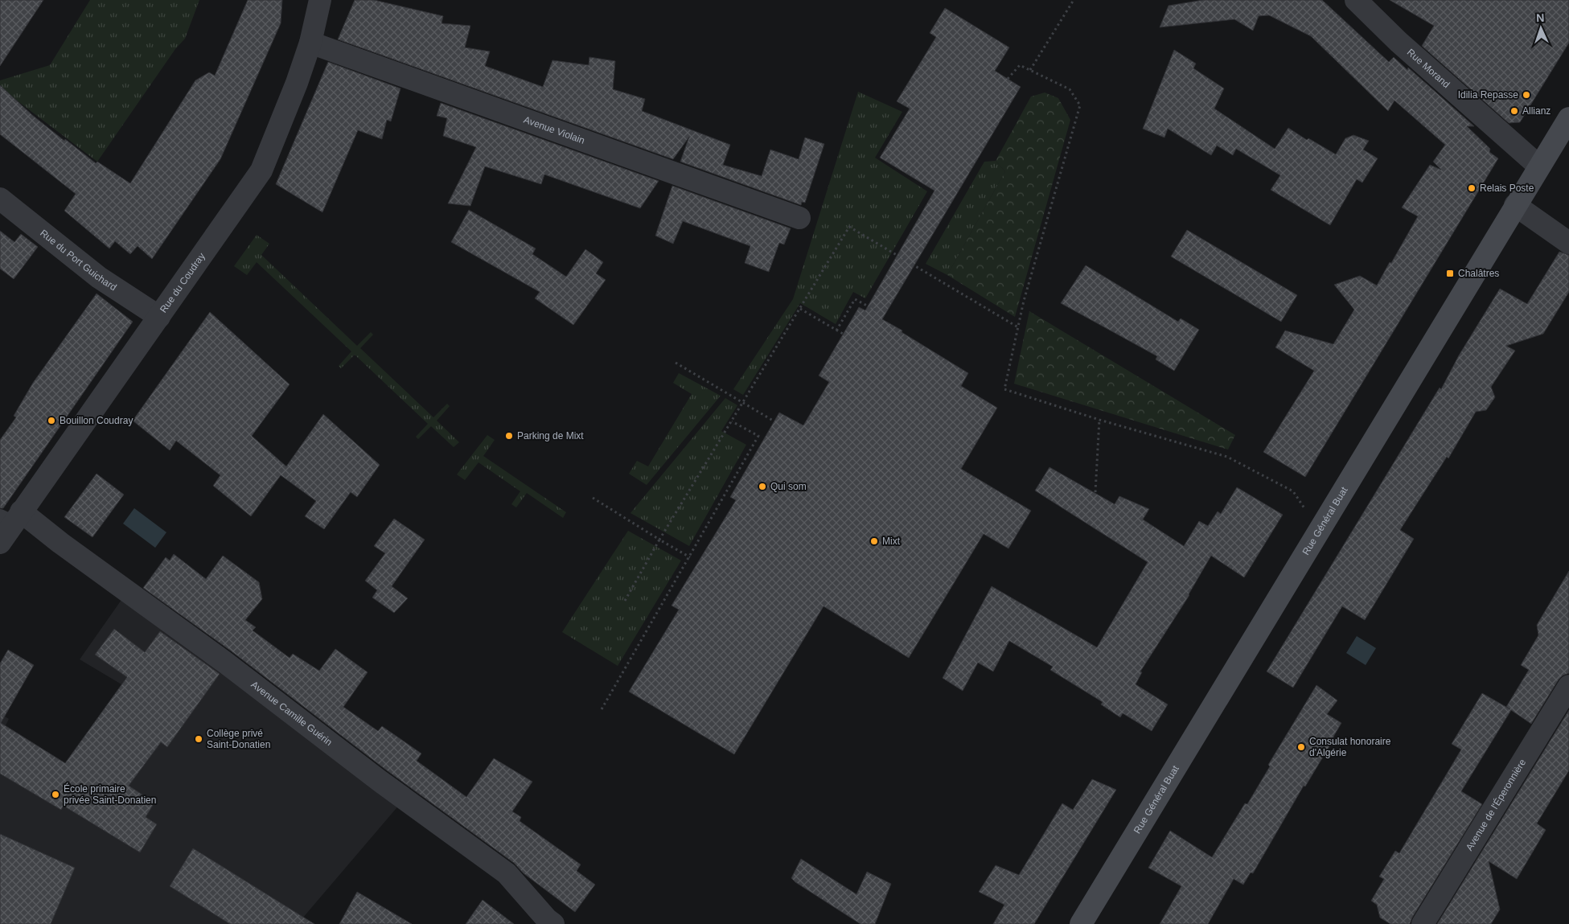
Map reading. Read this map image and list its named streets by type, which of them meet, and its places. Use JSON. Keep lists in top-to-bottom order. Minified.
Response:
{"streets":{"main road":["Rue Général Buat"],"street":["Rue Morand","Avenue Violain","Rue du Port Guichard","Rue du Coudray","Avenue Camille Guérin","Avenue de l'Éperonnière"]},"crossings":[["Rue Morand","Rue Général Buat"],["Avenue Violain","Rue du Coudray"],["Rue du Port Guichard","Rue du Coudray"],["Rue du Coudray","Avenue Camille Guérin"]],"places":{"other":["Idilia Repasse","Allianz","Relais Poste","Bouillon Coudray","Parking de Mixt","Qui som","Mixt","Collège privé Saint-Donatien","Consulat honoraire d'Algérie","École primaire privée Saint-Donatien"],"transit":["Chalâtres"]},"north":"top"}
